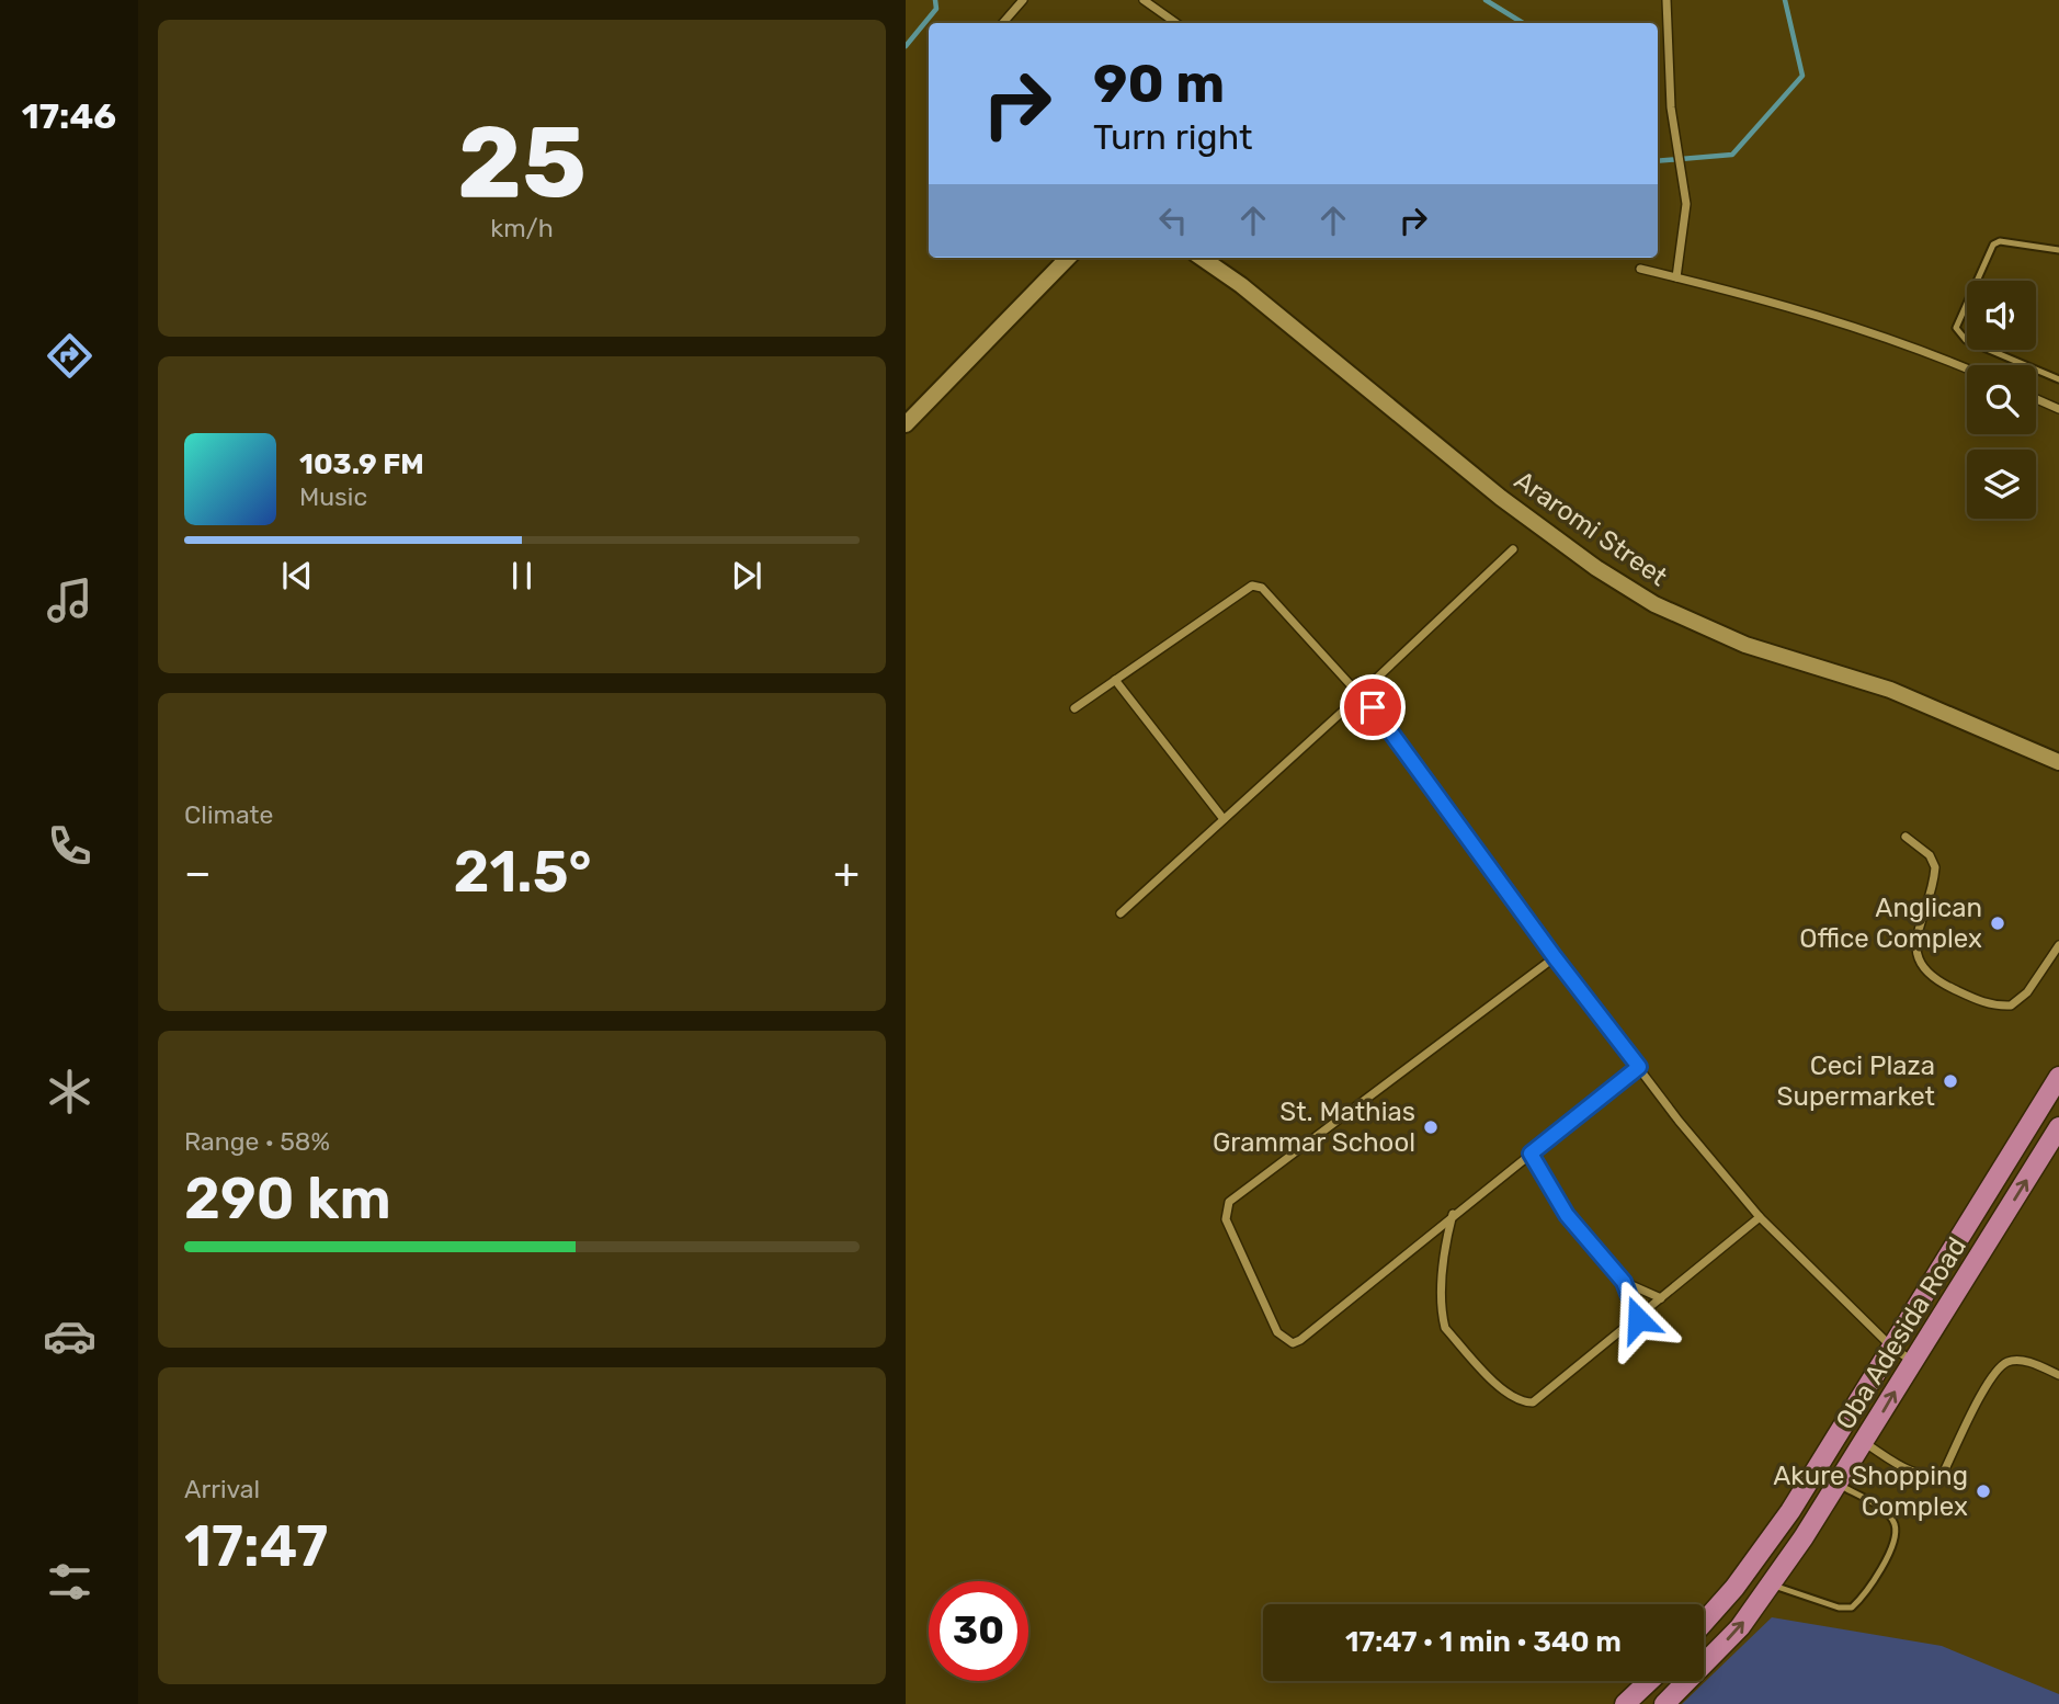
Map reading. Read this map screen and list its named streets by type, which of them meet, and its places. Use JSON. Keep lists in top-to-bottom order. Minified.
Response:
{"streets":{"main road":["Oba Adesida Road"],"street":["Araromi Street"]},"places":["Anglican Office Complex","Ceci Plaza Supermarket","St. Mathias Grammar School","Akure Shopping Complex"],"page":{"tabs":"17:46","tile":[["25","km/h"],"Climate",["Range · 58%","290 km"],["Arrival","17:47"]],"turn":["90 m","Turn right"],"song":["103.9 FM","Music"],"heat":["−","21.5°","+"],"limit":"30","trip":"17:47 · 1 min · 340 m"}}
